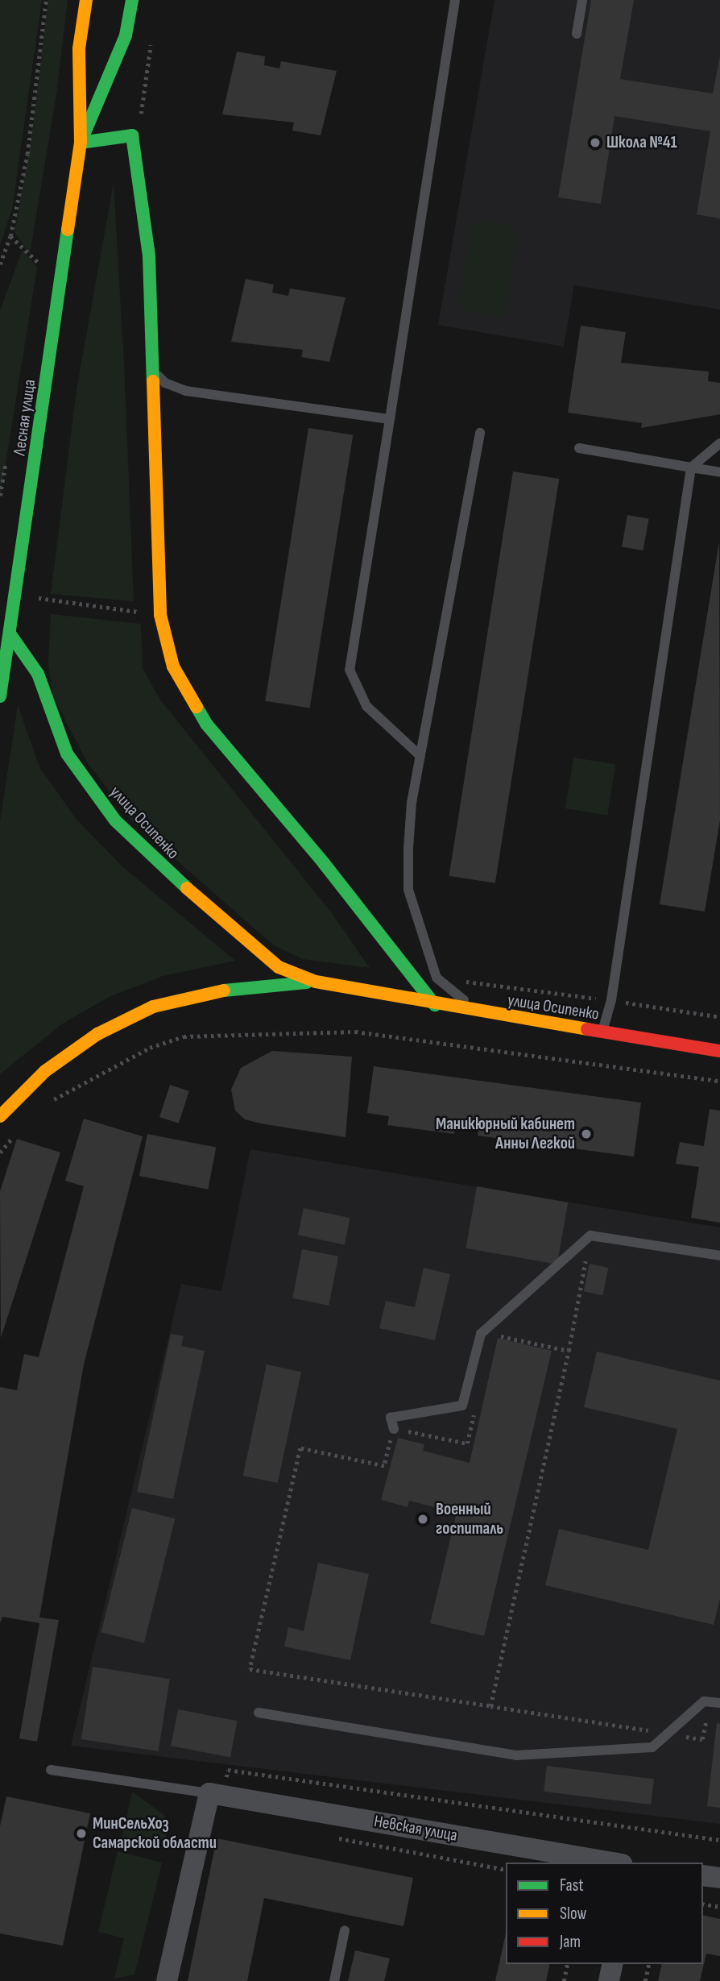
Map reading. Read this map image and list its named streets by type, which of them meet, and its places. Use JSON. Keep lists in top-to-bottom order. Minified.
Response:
{"streets":{"main road":["Лесная улица","улица Осипенко"],"street":["Невская улица"]},"crossings":[["Лесная улица","улица Осипенко"]],"places":["Школа №41","Маникюрный кабинет Анны Легкой","Военный госпиталь","МинСельХоз Самарской области"],"legend":["Fast","Slow","Jam"]}
